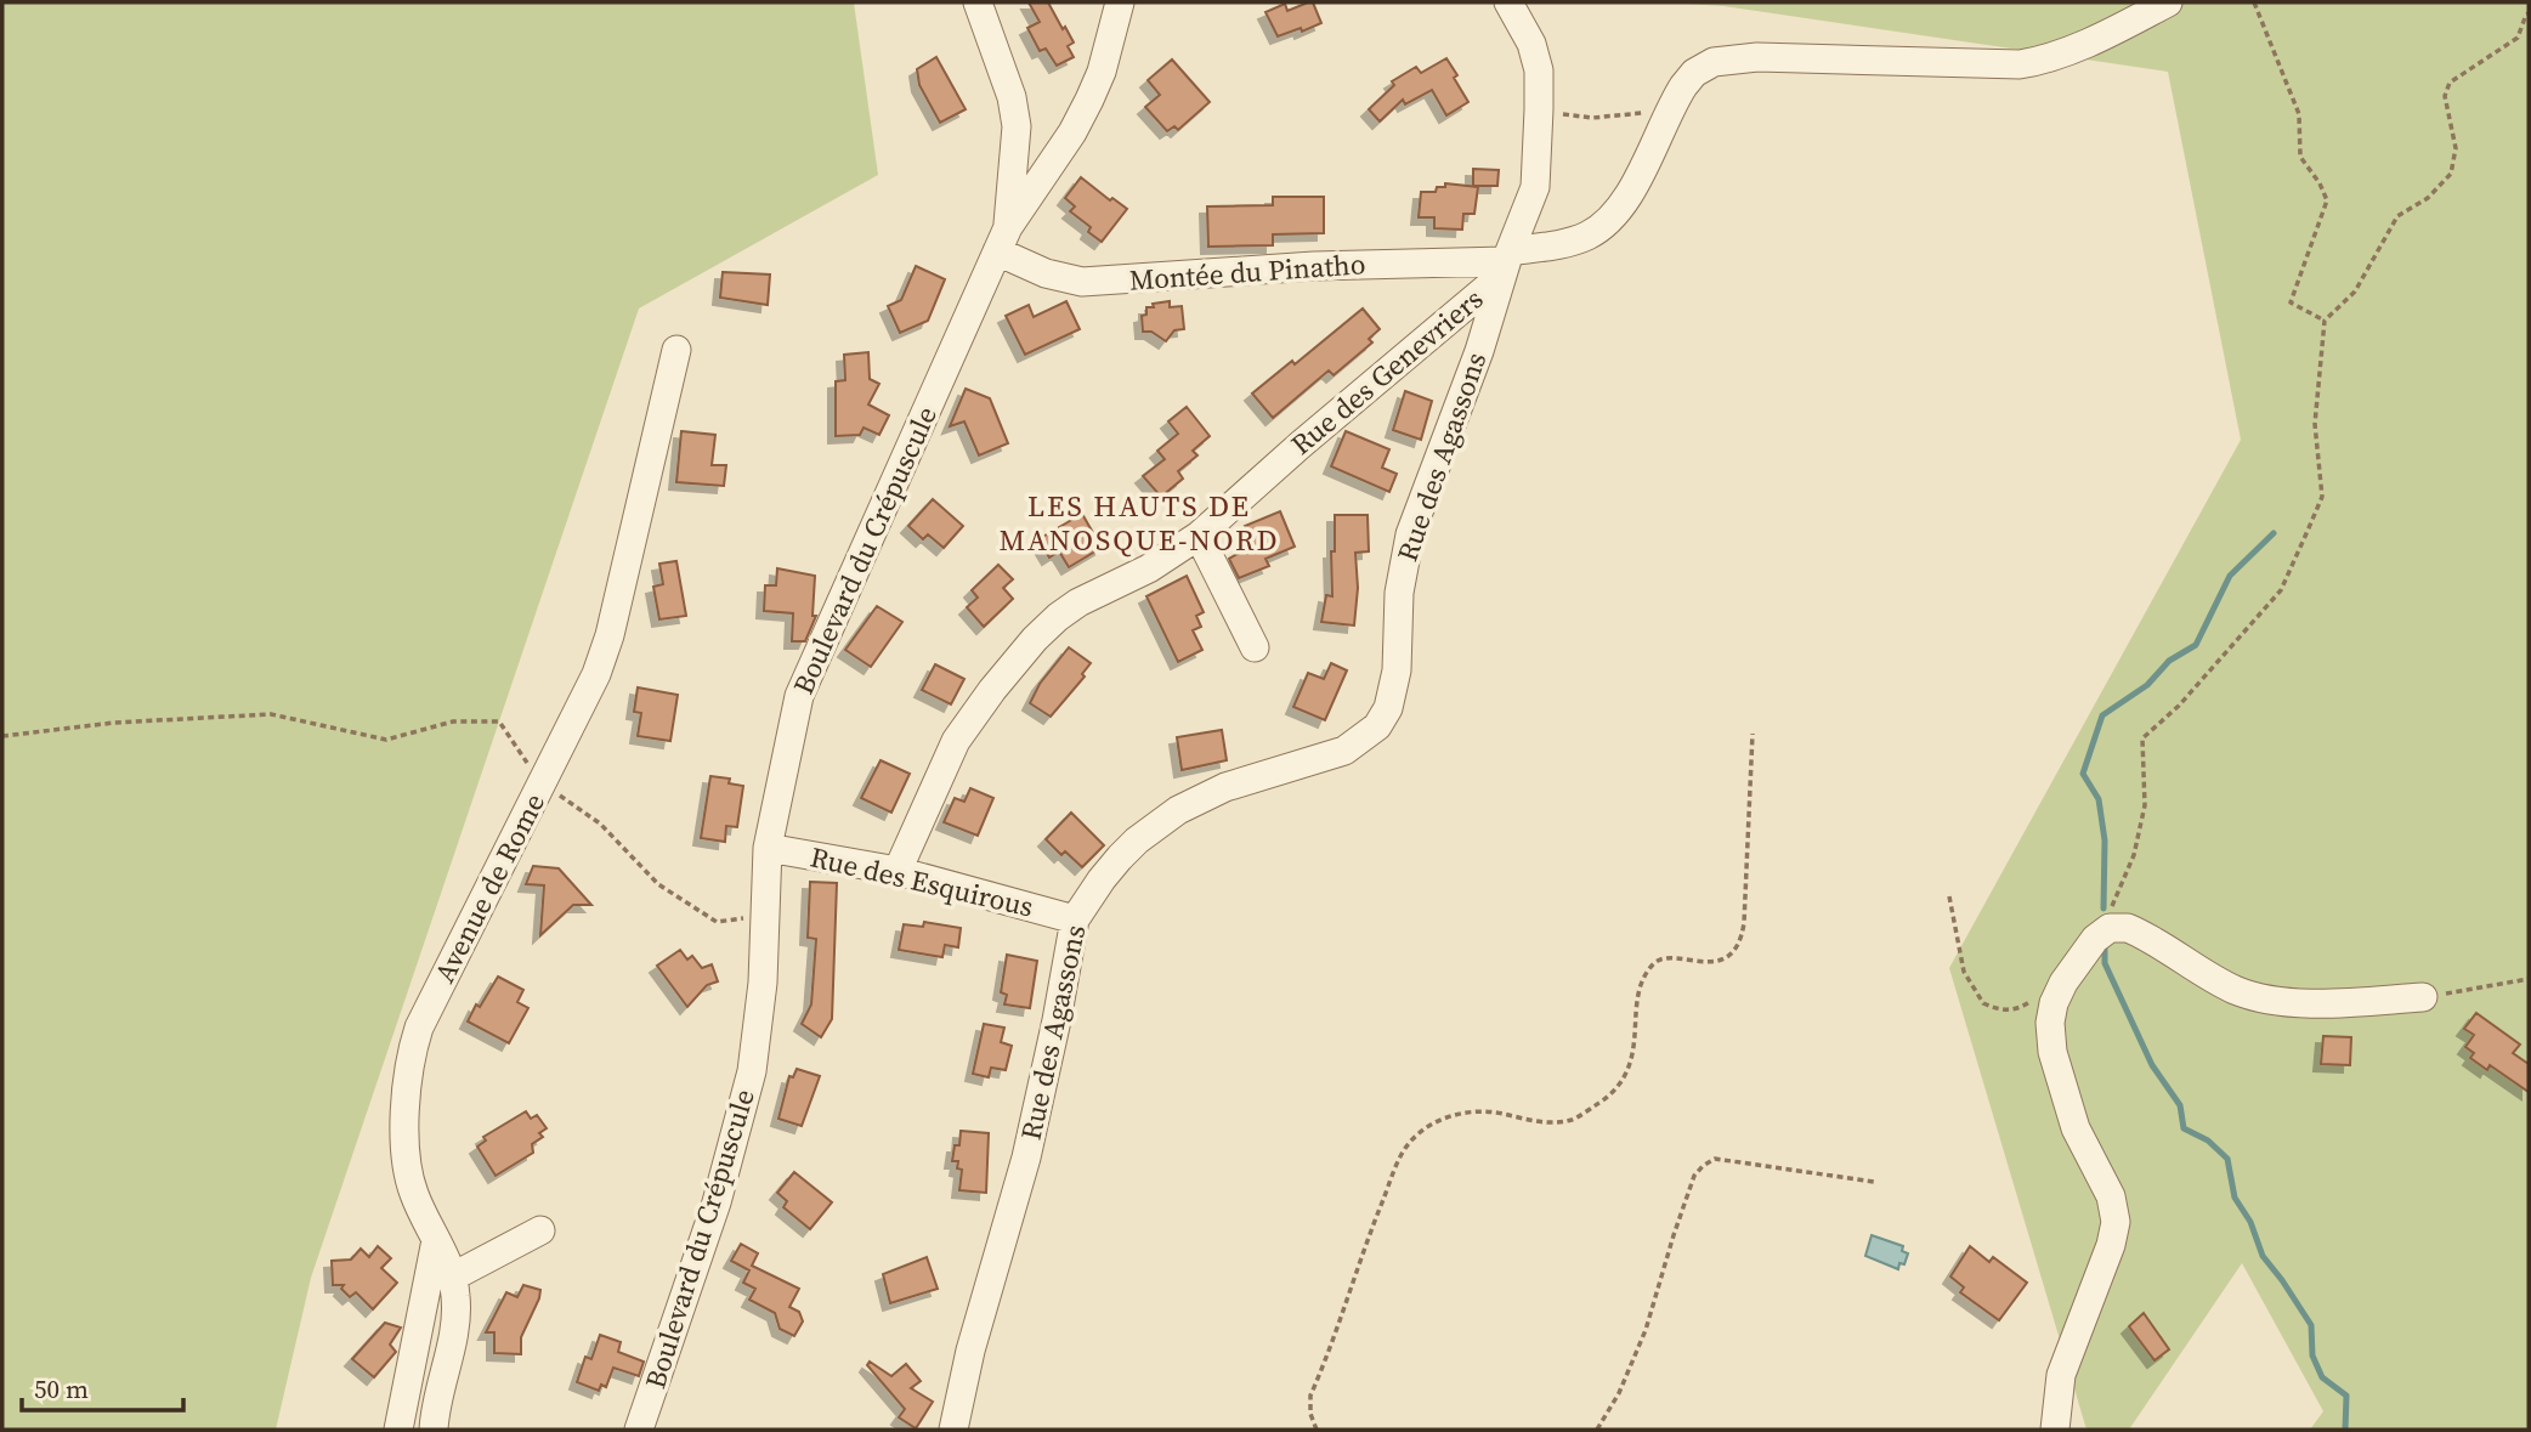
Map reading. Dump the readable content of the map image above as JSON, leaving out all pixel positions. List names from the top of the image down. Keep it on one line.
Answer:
{"streets":{"street":["Montée du Pinatho","Rue des Genevriers","Rue des Agassons","Boulevard du Crépuscule","Rue des Esquirous","Avenue de Rome"]},"crossings":[["Montée du Pinatho","Rue des Genevriers"],["Montée du Pinatho","Rue des Agassons"],["Montée du Pinatho","Boulevard du Crépuscule"],["Rue des Genevriers","Rue des Agassons"],["Rue des Genevriers","Rue des Esquirous"],["Rue des Agassons","Rue des Esquirous"],["Boulevard du Crépuscule","Rue des Esquirous"]],"districts":["LES HAUTS DE MANOSQUE-NORD"],"scale_bar":"50 m"}
